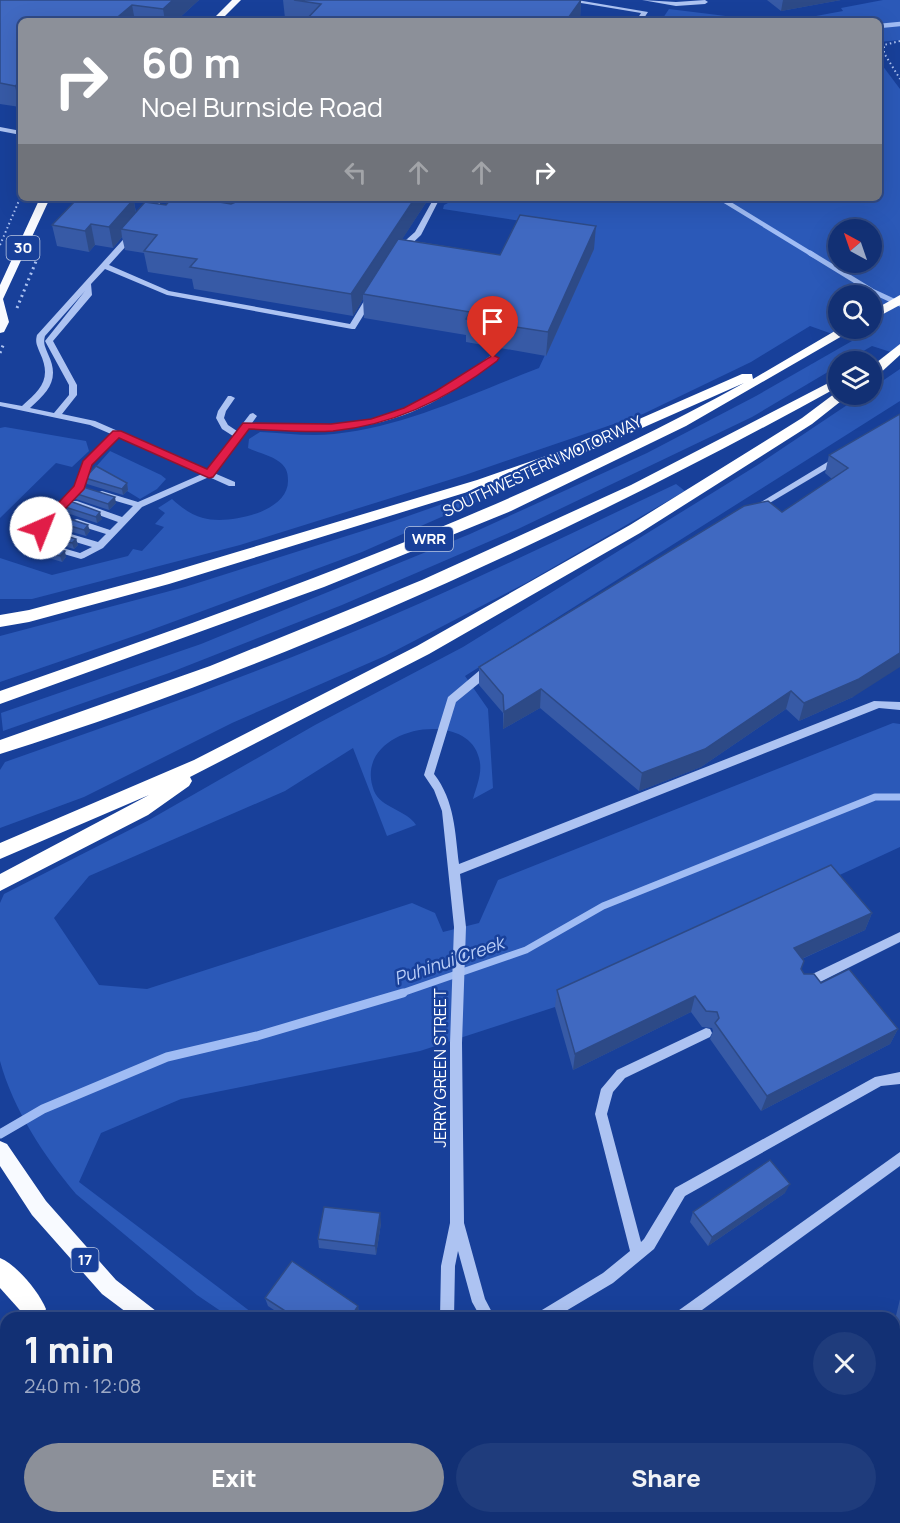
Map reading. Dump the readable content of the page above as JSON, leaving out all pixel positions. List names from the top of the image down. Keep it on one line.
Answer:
{"streets":{"highway":["SOUTHWESTERN MOTORWAY","WRR"],"main road":["30","17"],"street":["JERRY GREEN STREET"]},"water":["Puhinui Creek"],"north":"top left","page":{"turn":["60 m","Noel Burnside Road"],"heading":["1 min","240 m · 12:08"],"buttons":["Exit","Share"]}}
